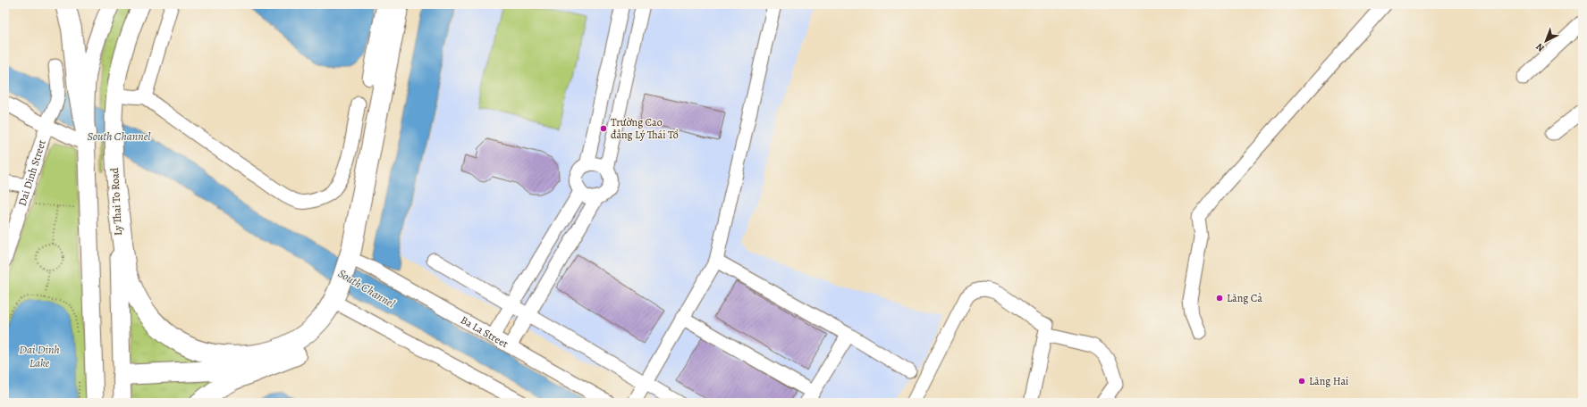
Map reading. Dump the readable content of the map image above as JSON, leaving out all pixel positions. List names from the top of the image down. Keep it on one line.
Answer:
{"streets":{"main road":["Ly Thai To Road"],"street":["Dai Dinh Street","Ba La Street"]},"water":["South Channel","Dai Dinh Lake"],"places":["Trường Cao đẳng Lý Thái Tổ","Lăng Cả","Lăng Hai"],"north":"bottom left"}
